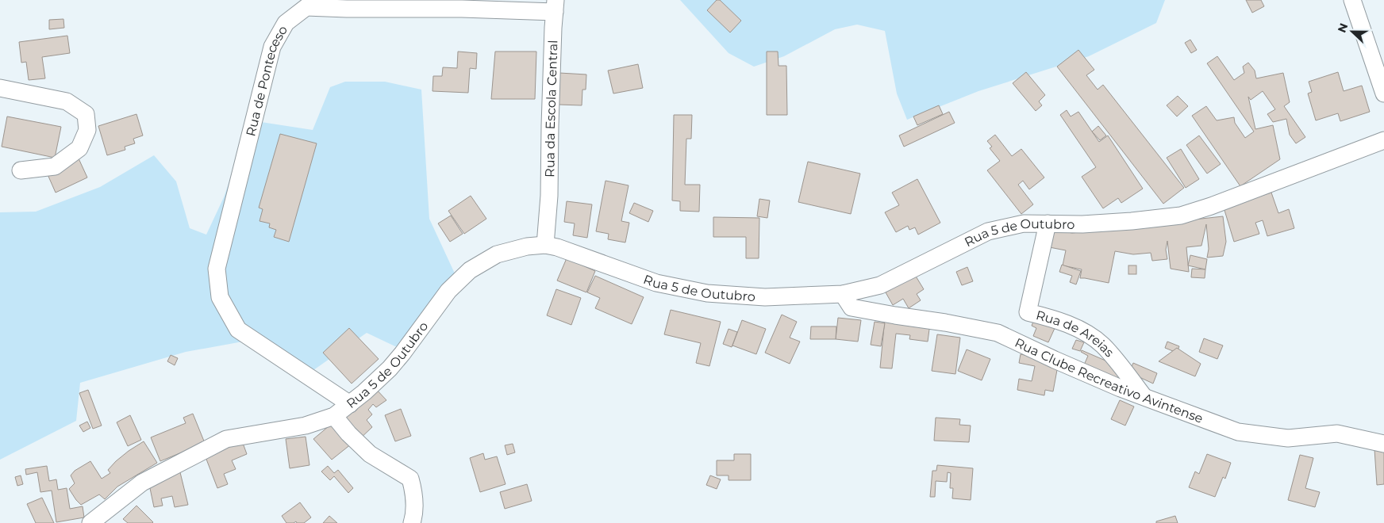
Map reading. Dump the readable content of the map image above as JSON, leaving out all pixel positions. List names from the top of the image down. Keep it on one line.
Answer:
{"streets":{"street":["Rua de Ponteceso","Rua da Escola Central","Rua 5 de Outubro","Rua de Areias","Rua Clube Recreativo Avintense"]},"crossings":[["Rua de Ponteceso","Rua da Escola Central"],["Rua de Ponteceso","Rua 5 de Outubro"],["Rua da Escola Central","Rua 5 de Outubro"],["Rua 5 de Outubro","Rua de Areias"],["Rua 5 de Outubro","Rua Clube Recreativo Avintense"],["Rua de Areias","Rua Clube Recreativo Avintense"]],"north":"left"}
